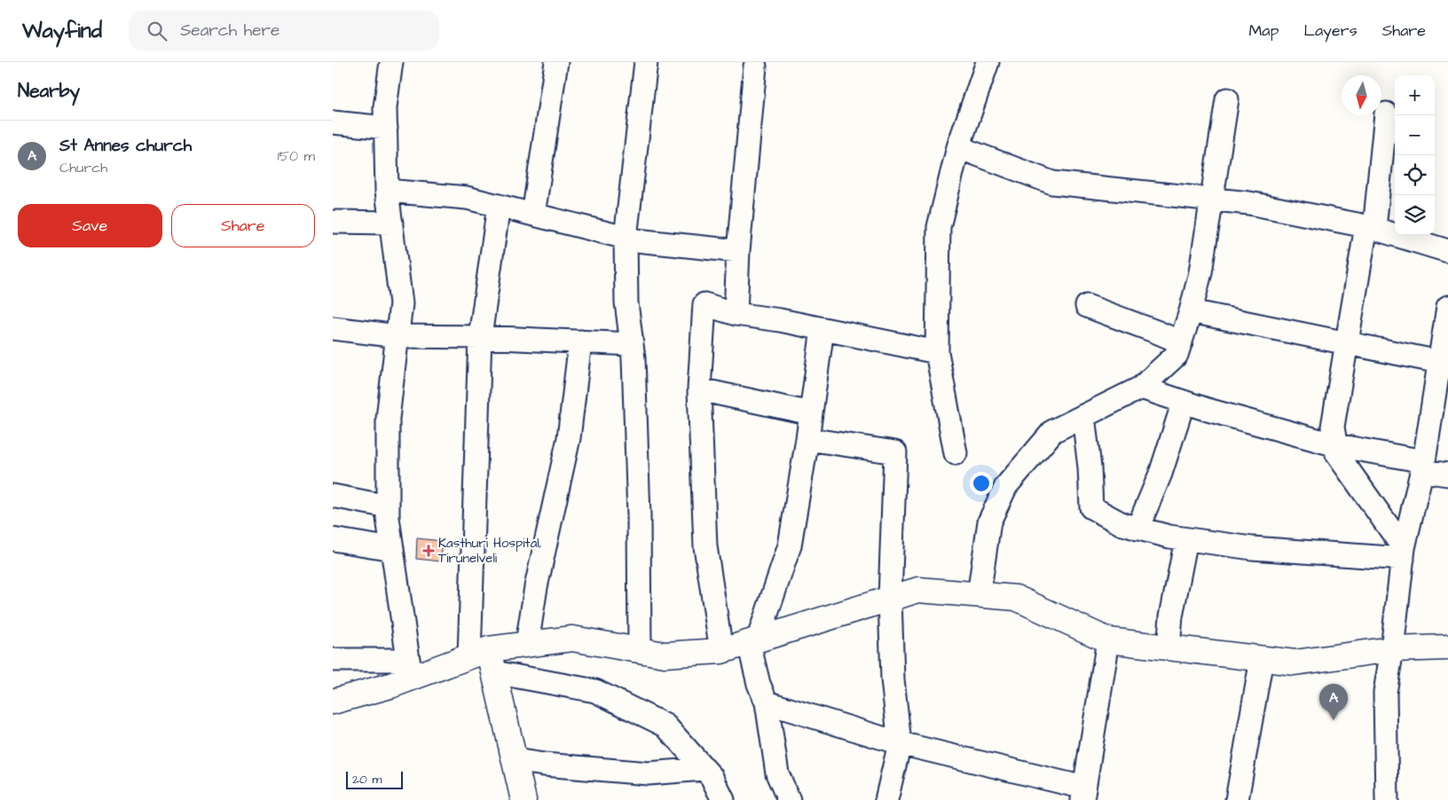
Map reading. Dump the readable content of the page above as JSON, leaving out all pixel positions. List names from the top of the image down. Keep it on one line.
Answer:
{"places":{"health":["Kasthuri Hospital, Tirunelveli"]},"scale_bar":"20 m","north":"bottom","page":{"header":"Wayfind","search":"Search here","nav":["Map","Layers","Share"],"heading":"Nearby","map_buttons":["+","−"],"list":[{"mark":"A","name":"St Annes church","note":"Church","value":"150 m"}],"buttons":["Save","Share"],"pins":"A","scale":"20 m"}}
